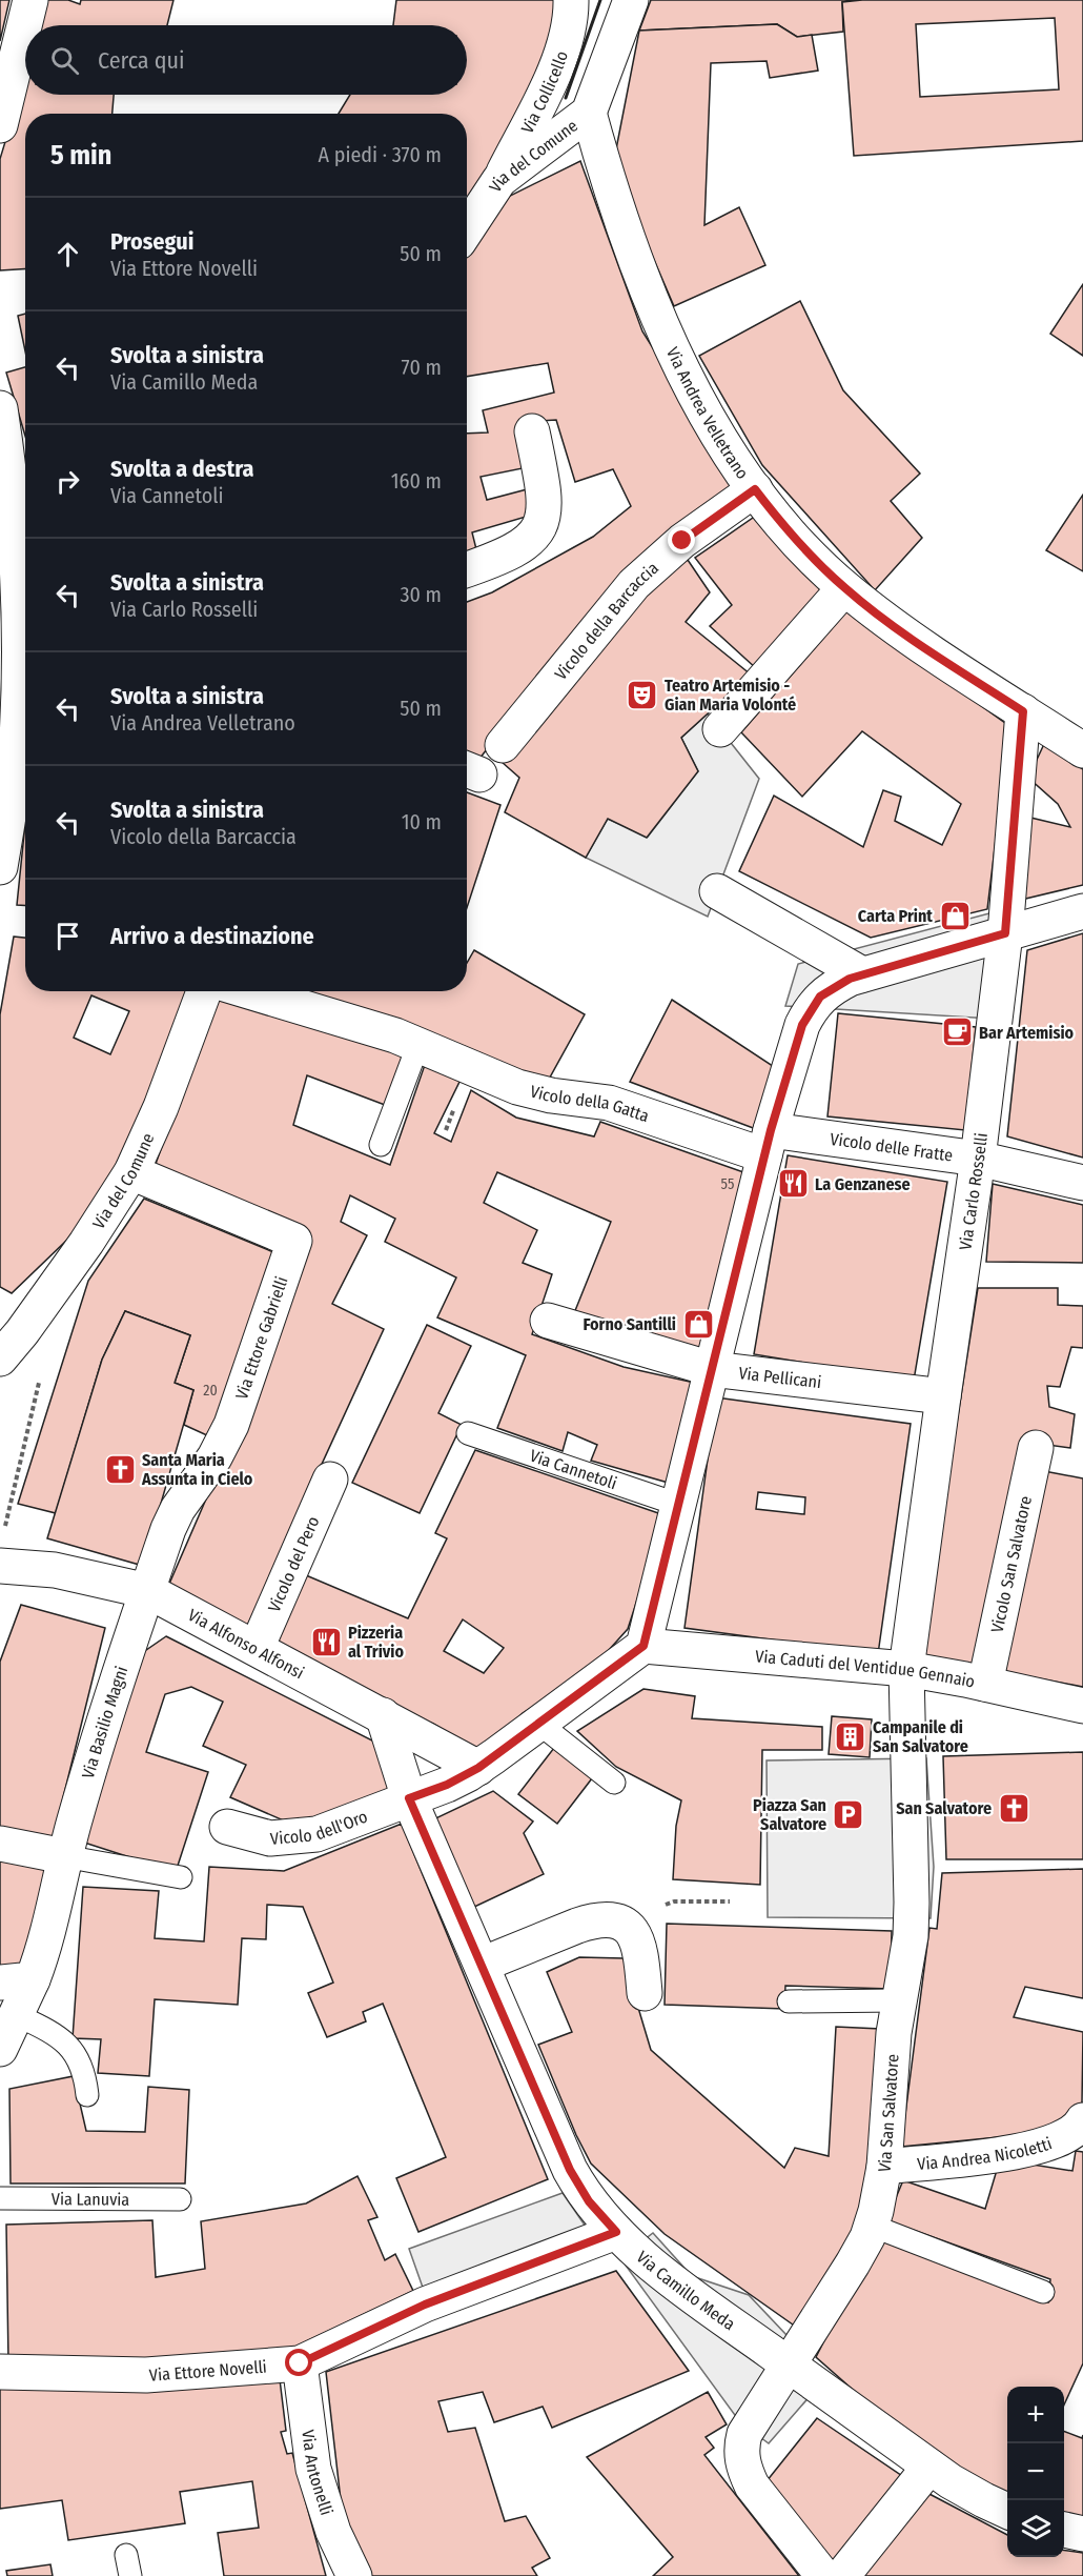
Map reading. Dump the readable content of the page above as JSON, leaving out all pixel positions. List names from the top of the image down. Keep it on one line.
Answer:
{"streets":{"street":["Via Collicello","Via del Comune","Via Andrea Velletrano","Vicolo della Barcaccia","Vicolo della Gatta","Vicolo delle Fratte","Via Carlo Rosselli","Via Ettore Gabrielli","Via Pellicani","Vicolo del Pero","Vicolo San Salvatore","Via Alfonso Alfonsi","Via Caduti del Ventidue Gennaio","Via Basilio Magni","Vicolo dell'Oro","Via San Salvatore","Via Andrea Nicoletti","Via Camillo Meda","Via Ettore Novelli","Via Antonelli"],"lane":["Via Cannetoli","Via Lanuvia"]},"crossings":[["Via Collicello","Via del Comune"],["Via del Comune","Via Andrea Velletrano"],["Via del Comune","Via Ettore Gabrielli"],["Via Andrea Velletrano","Vicolo della Barcaccia"],["Via Andrea Velletrano","Via Carlo Rosselli"],["Vicolo della Gatta","Vicolo delle Fratte"],["Vicolo delle Fratte","Via Carlo Rosselli"],["Via Carlo Rosselli","Via Pellicani"],["Via Carlo Rosselli","Via Caduti del Ventidue Gennaio"],["Via Carlo Rosselli","Via San Salvatore"],["Via Ettore Gabrielli","Via Alfonso Alfonsi"],["Via Ettore Gabrielli","Via Basilio Magni"],["Vicolo del Pero","Via Alfonso Alfonsi"],["Vicolo San Salvatore","Via Caduti del Ventidue Gennaio"],["Via Alfonso Alfonsi","Via Basilio Magni"],["Via Alfonso Alfonsi","Via Camillo Meda"],["Via Caduti del Ventidue Gennaio","Via San Salvatore"],["Vicolo dell'Oro","Via Camillo Meda"],["Via San Salvatore","Via Andrea Nicoletti"],["Via San Salvatore","Via Camillo Meda"],["Via Camillo Meda","Via Ettore Novelli"],["Via Ettore Novelli","Via Antonelli"]],"places":{"theatre":["Teatro Artemisio - Gian Maria Volonté"],"shop":["Carta Print","Forno Santilli"],"cafe":["Bar Artemisio"],"restaurant":["La Genzanese","Pizzeria al Trivio"],"church":["Santa Maria Assunta in Cielo","San Salvatore"],"building":["Campanile di San Salvatore"],"parking":["Piazza San Salvatore"]},"house_numbers":["55","20"],"page":{"search":"Cerca qui","heading":["5 min","A piedi · 370 m"],"list":[["Prosegui","Via Ettore Novelli","50 m"],["Svolta a sinistra","Via Camillo Meda","70 m"],["Svolta a destra","Via Cannetoli","160 m"],["Svolta a sinistra","Via Carlo Rosselli","30 m"],["Svolta a sinistra","Via Andrea Velletrano","50 m"],["Svolta a sinistra","Vicolo della Barcaccia","10 m"],"Arrivo a destinazione"],"map_buttons":["+","−"]}}
